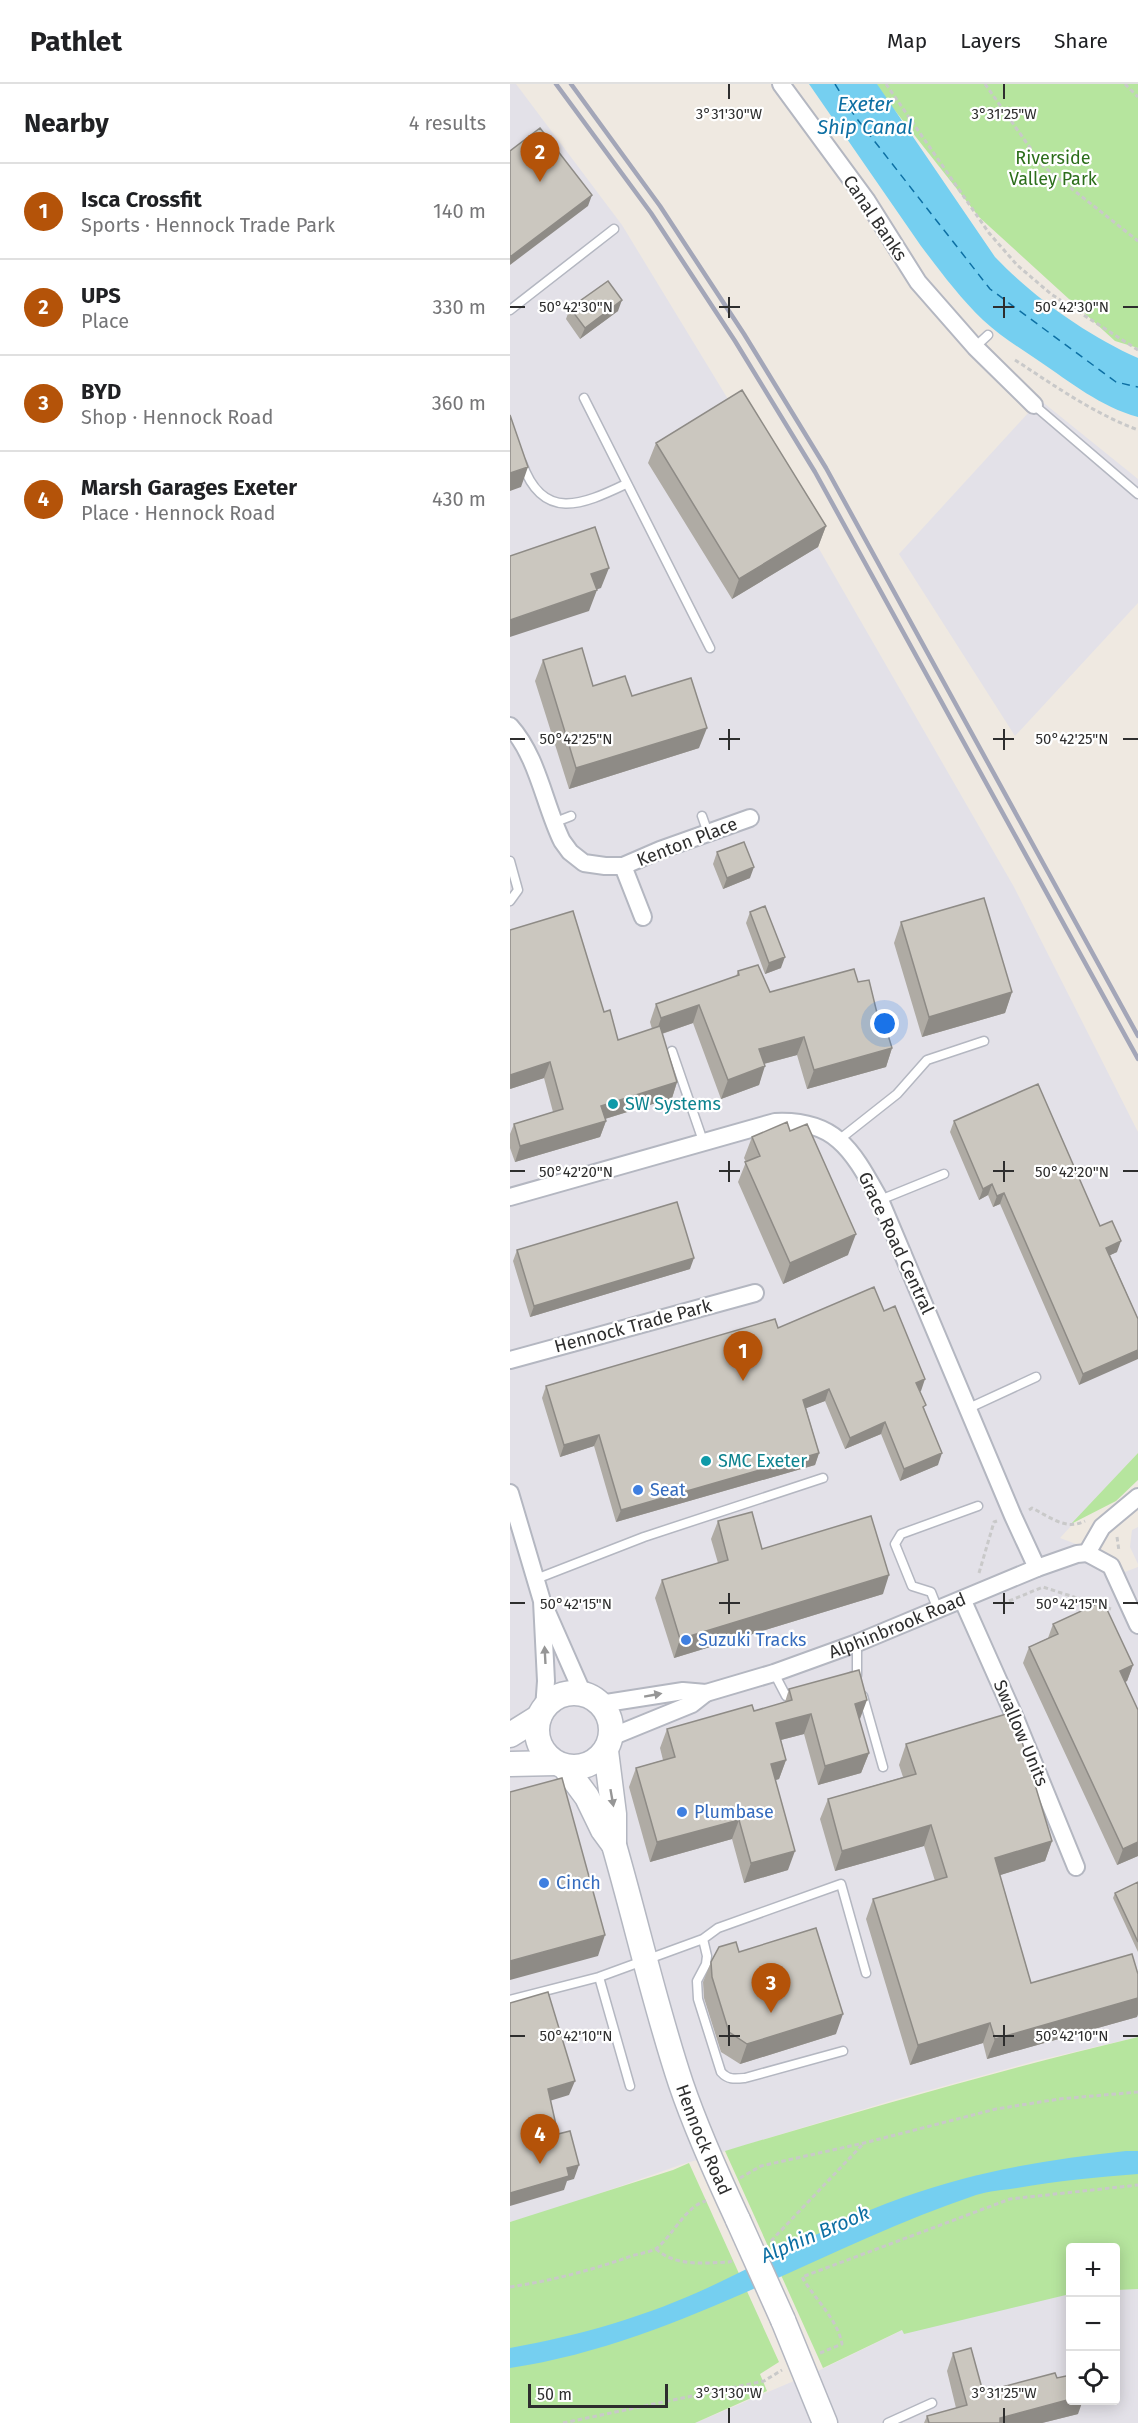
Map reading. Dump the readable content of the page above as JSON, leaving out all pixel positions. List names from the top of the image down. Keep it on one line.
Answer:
{"streets":{"main road":["Hennock Road"],"street":["Canal Banks","Kenton Place","Grace Road Central","Hennock Trade Park","Alphinbrook Road","Swallow Units"]},"crossings":[["Grace Road Central","Alphinbrook Road"],["Alphinbrook Road","Swallow Units"],["Alphinbrook Road","Hennock Road"]],"water":["Exeter Ship Canal","Alphin Brook"],"parks":["Riverside Valley Park"],"places":["SW Systems","SMC Exeter","Seat","Suzuki Tracks","Plumbase","Cinch"],"scale_bar":"50 m","page":{"header":"Pathlet","nav":["Map","Layers","Share"],"heading":["Nearby","4 results"],"pins":["2","1","3","4"],"list":[{"mark":"1","name":"Isca Crossfit","note":"Sports · Hennock Trade Park","value":"140 m"},{"mark":"2","name":"UPS","note":"Place","value":"330 m"},{"mark":"3","name":"BYD","note":"Shop · Hennock Road","value":"360 m"},{"mark":"4","name":"Marsh Garages Exeter","note":"Place · Hennock Road","value":"430 m"}],"map_buttons":["+","−"],"scale":"50 m"},"coordinates":["3°31'30\"W","3°31'25\"W","50°42'30\"N","50°42'25\"N","50°42'20\"N","50°42'15\"N","50°42'10\"N"]}
